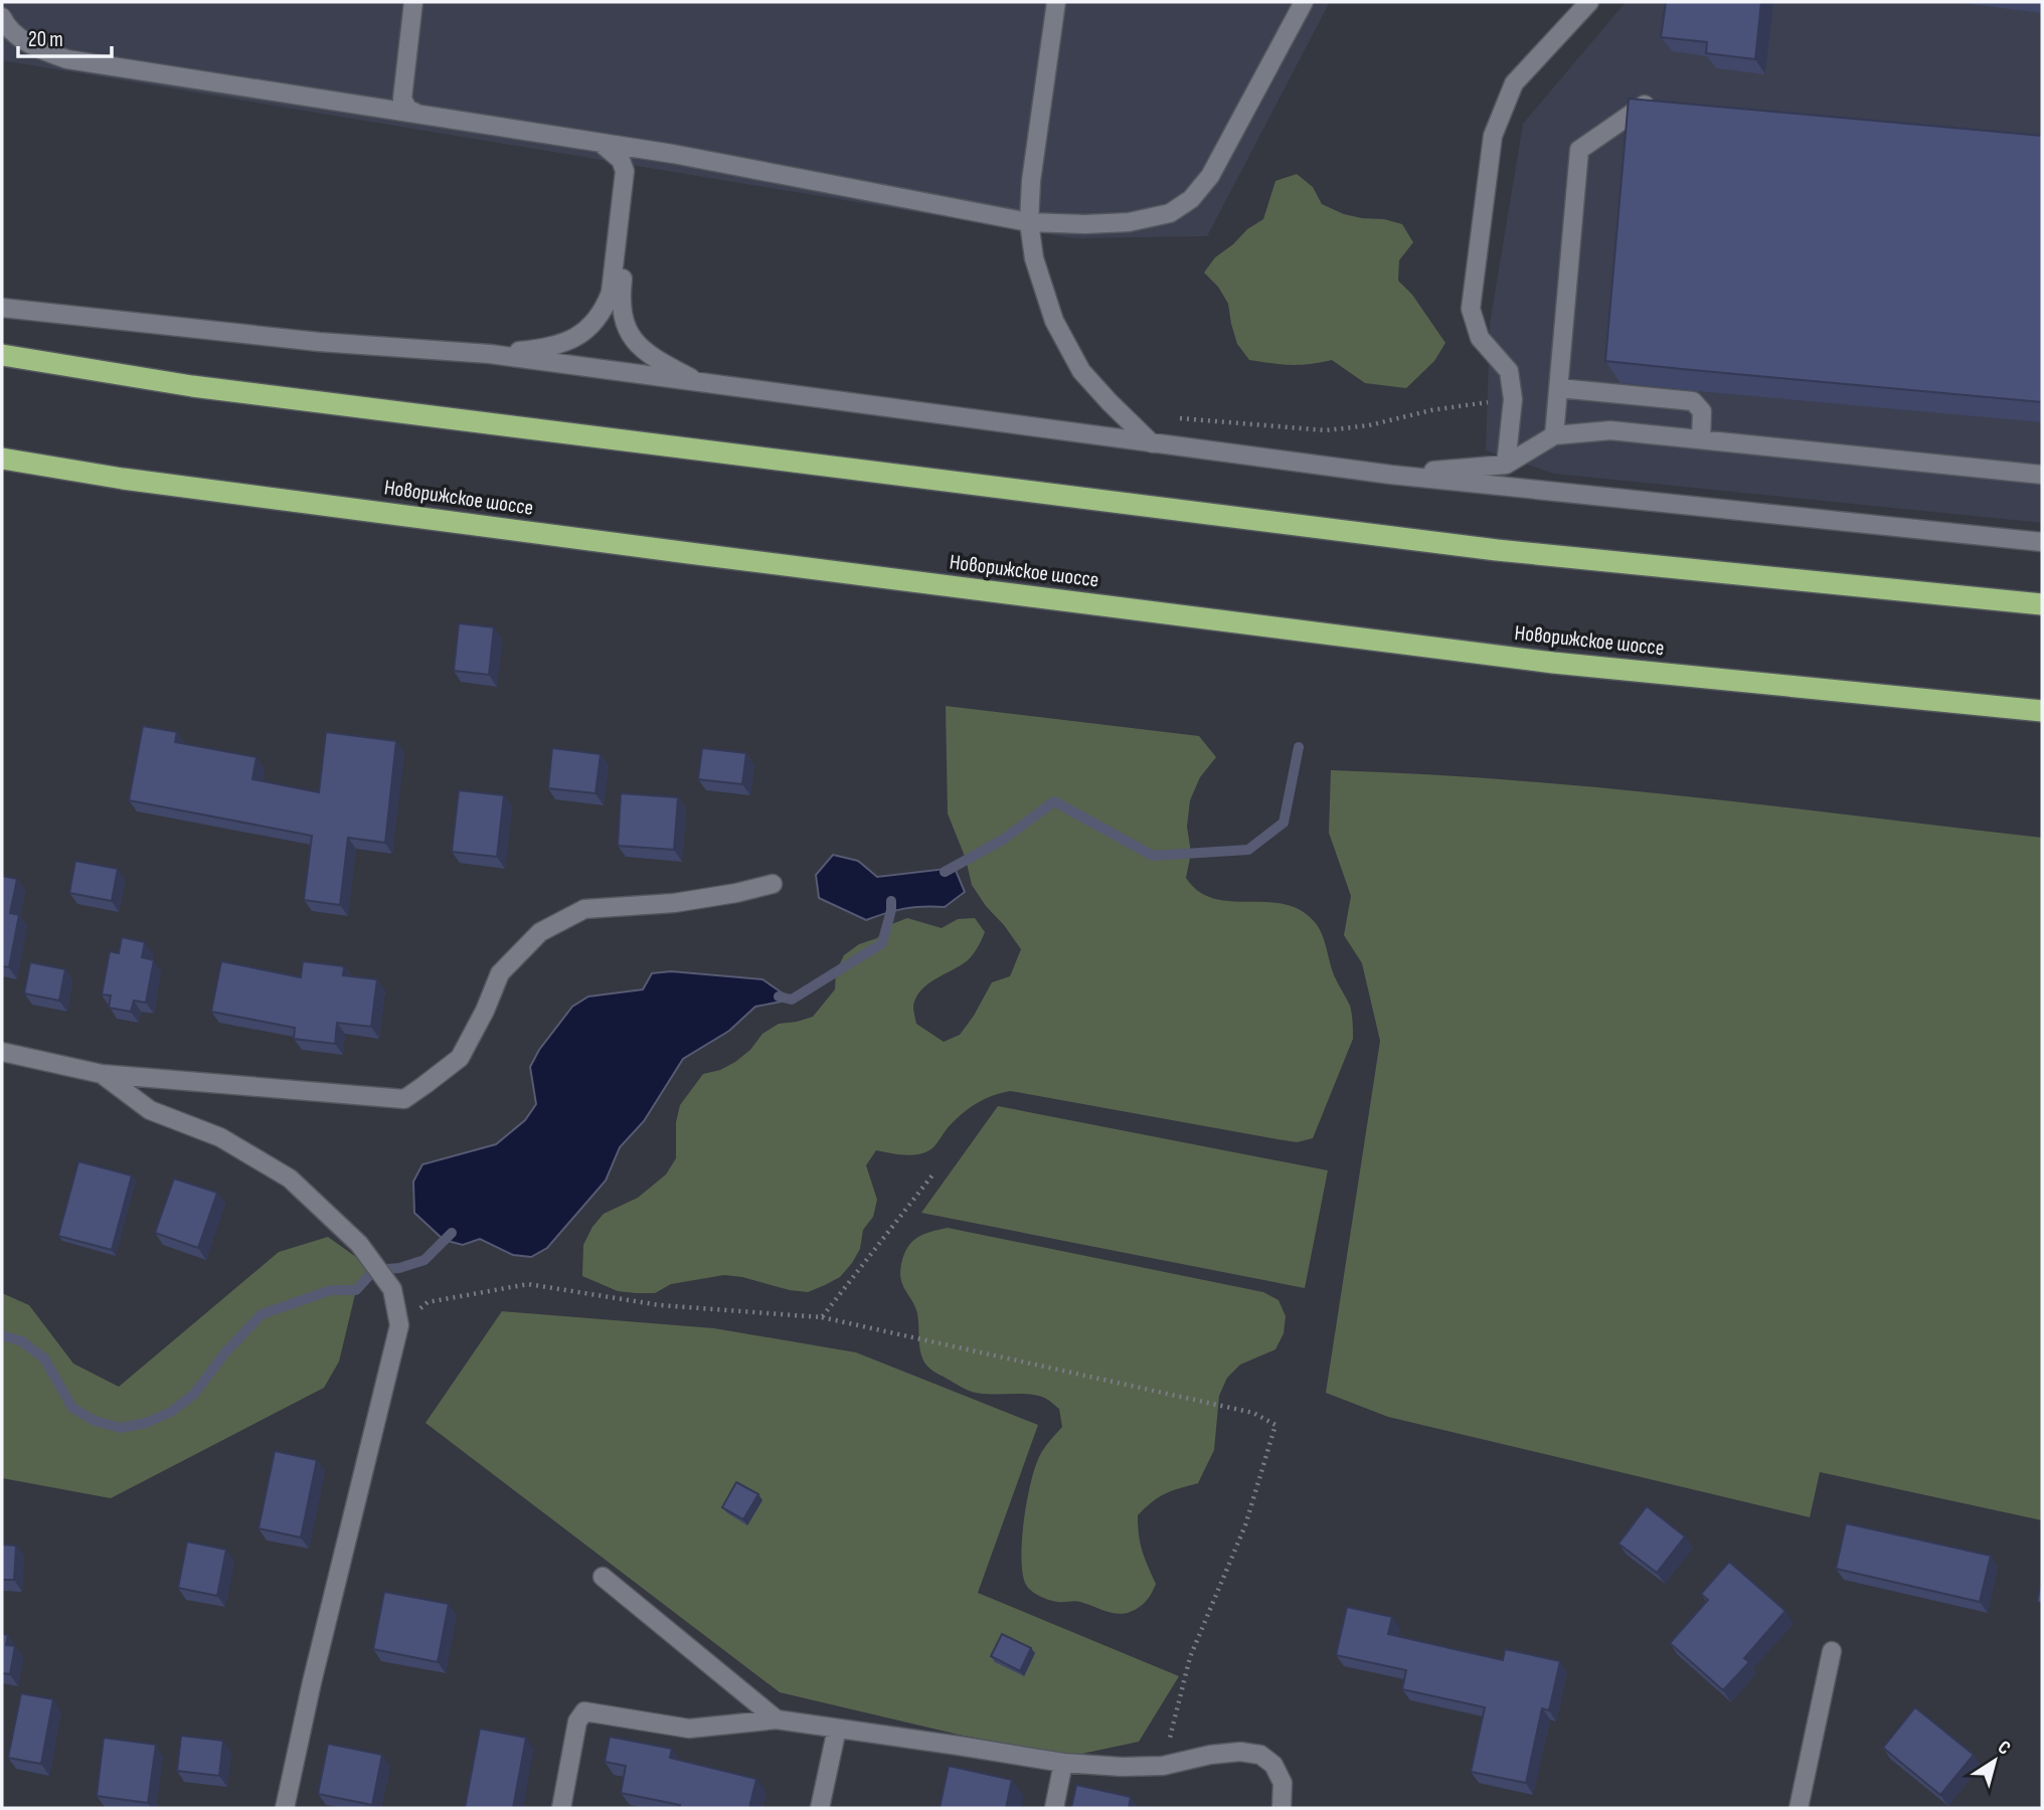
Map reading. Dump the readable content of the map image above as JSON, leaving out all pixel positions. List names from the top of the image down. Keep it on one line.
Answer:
{"streets":{"highway":["Новорижское шоссе"]},"scale_bar":"20 m","north":"top right"}
